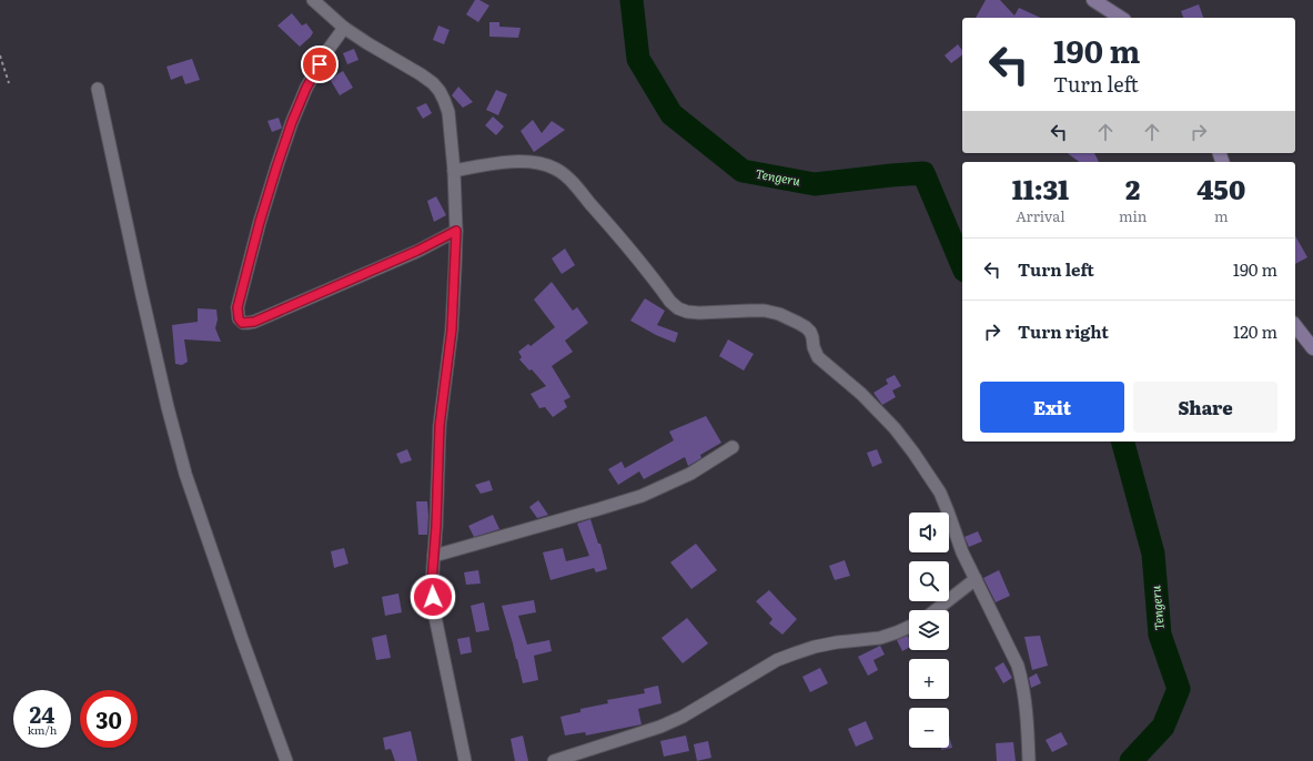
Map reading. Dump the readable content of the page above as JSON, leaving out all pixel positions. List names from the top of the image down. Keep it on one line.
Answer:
{"water":["Tengeru"],"page":{"turn":["190 m","Turn left"],"eta":["11:31","Arrival","2","min","450","m"],"list":[{"name":"Turn left","value":"190 m"},{"name":"Turn right","value":"120 m"}],"buttons":["Exit","Share"],"map_buttons":["+","−"],"speed":"24 km/h","limit":"30"}}
